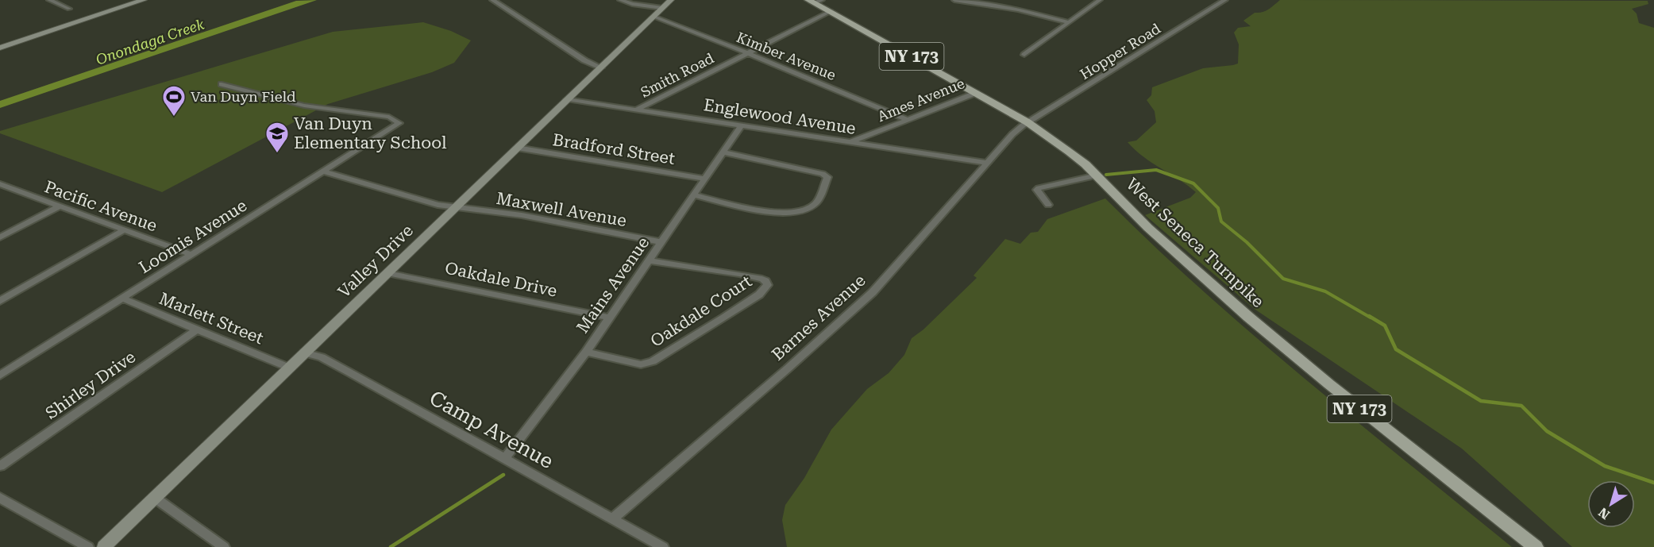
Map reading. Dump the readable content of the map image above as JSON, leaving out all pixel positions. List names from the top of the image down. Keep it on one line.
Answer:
{"streets":{"main road":["NY 173","West Seneca Turnpike","Valley Drive"],"street":["Hopper Road","Kimber Avenue","Smith Road","Ames Avenue","Englewood Avenue","Bradford Street","Pacific Avenue","Maxwell Avenue","Loomis Avenue","Oakdale Drive","Mains Avenue","Oakdale Court","Barnes Avenue","Marlett Street","Shirley Drive","Camp Avenue"]},"crossings":[["Hopper Road","West Seneca Turnpike"],["Hopper Road","Barnes Avenue"],["Kimber Avenue","Smith Road"],["Kimber Avenue","Ames Avenue"],["Kimber Avenue","Valley Drive"],["Smith Road","Englewood Avenue"],["Smith Road","West Seneca Turnpike"],["Ames Avenue","Englewood Avenue"],["Ames Avenue","West Seneca Turnpike"],["Englewood Avenue","Valley Drive"],["Englewood Avenue","Mains Avenue"],["Englewood Avenue","Barnes Avenue"],["Bradford Street","Valley Drive"],["Bradford Street","Mains Avenue"],["Pacific Avenue","Loomis Avenue"],["Maxwell Avenue","Loomis Avenue"],["Maxwell Avenue","Valley Drive"],["Maxwell Avenue","Mains Avenue"],["Loomis Avenue","Marlett Street"],["West Seneca Turnpike","Barnes Avenue"],["Valley Drive","Oakdale Drive"],["Valley Drive","Marlett Street"],["Valley Drive","Camp Avenue"],["Oakdale Drive","Mains Avenue"],["Mains Avenue","Oakdale Court"],["Mains Avenue","Camp Avenue"],["Barnes Avenue","Camp Avenue"],["Marlett Street","Shirley Drive"]],"water":["Onondaga Creek"],"places":{"sports":["Van Duyn Field"],"school or university":["Van Duyn Elementary School"]},"north":"bottom left"}
